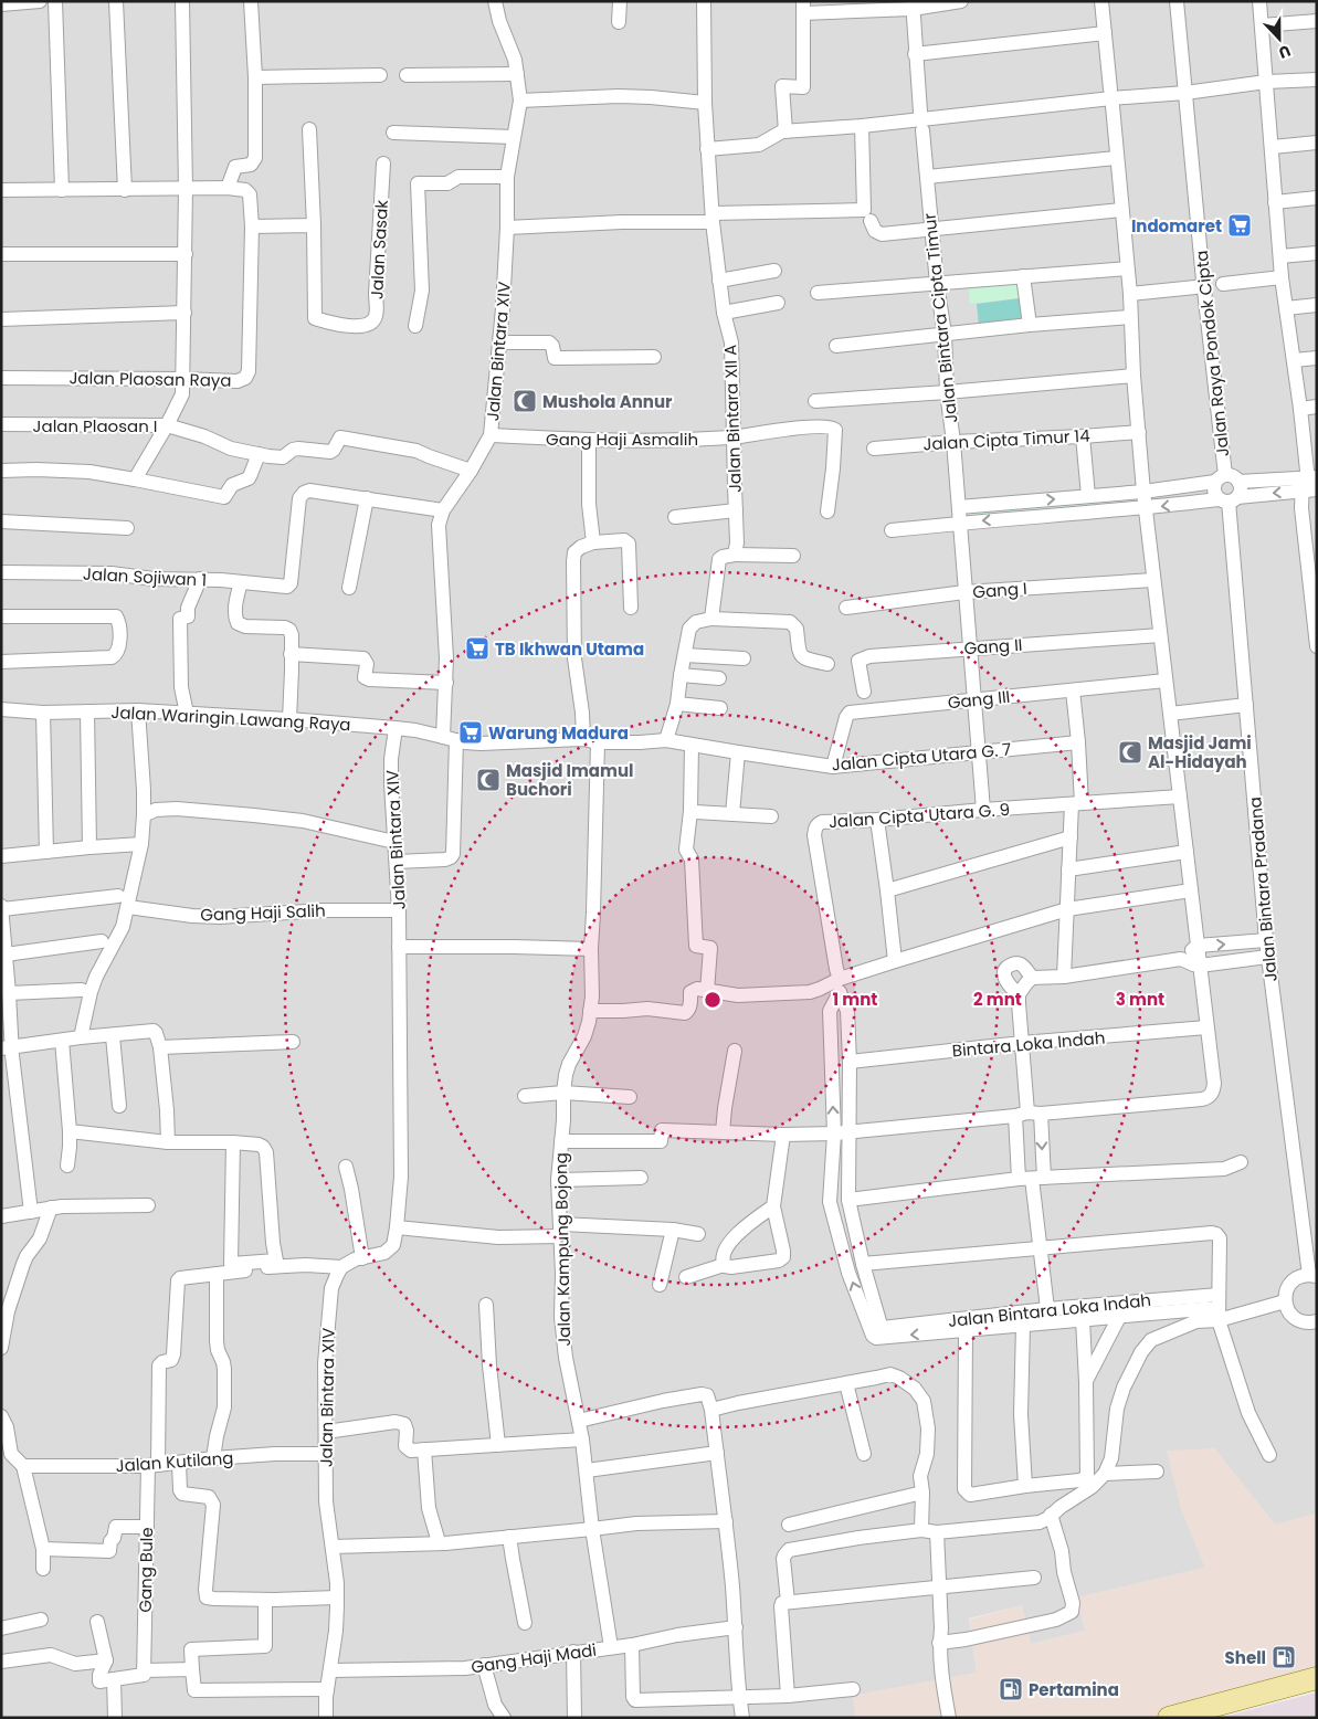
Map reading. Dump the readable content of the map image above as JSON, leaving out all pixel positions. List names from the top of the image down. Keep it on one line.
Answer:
{"streets":{"street":["Jalan Sasak","Jalan Bintara Cipta Timur","Jalan Bintara XIV","Jalan Raya Pondok Cipta","Jalan Plaosan Raya","Jalan Bintara XII A","Jalan Plaosan I","Gang Haji Asmalih","Jalan Cipta Timur 14","Jalan Sojiwan 1","Gang I","Gang II","Gang III","Jalan Waringin Lawang Raya","Jalan Cipta Utara G. 7","Jalan Cipta Utara G. 9","Jalan Bintara Pradana","Gang Haji Salih","Bintara Loka Indah","Jalan Kampung Bojong","Jalan Bintara Loka Indah","Jalan Kutilang","Gang Bule","Gang Haji Madi"]},"crossings":[["Jalan Bintara Cipta Timur","Jalan Cipta Timur 14"],["Jalan Bintara Cipta Timur","Gang I"],["Jalan Bintara Cipta Timur","Gang II"],["Jalan Bintara Cipta Timur","Gang III"],["Jalan Bintara Cipta Timur","Jalan Cipta Utara G. 7"],["Jalan Bintara Cipta Timur","Jalan Cipta Utara G. 9"],["Jalan Bintara XIV","Jalan Plaosan I"],["Jalan Bintara XIV","Gang Haji Asmalih"],["Jalan Bintara XIV","Jalan Waringin Lawang Raya"],["Jalan Bintara XIV","Jalan Cipta Utara G. 7"],["Jalan Bintara XIV","Gang Haji Salih"],["Jalan Bintara XIV","Jalan Kutilang"],["Jalan Bintara XIV","Gang Haji Madi"],["Jalan Raya Pondok Cipta","Jalan Bintara Pradana"],["Jalan Bintara XII A","Gang Haji Asmalih"],["Gang III","Jalan Cipta Utara G. 7"],["Jalan Cipta Utara G. 7","Jalan Kampung Bojong"],["Jalan Kampung Bojong","Gang Haji Madi"],["Jalan Kutilang","Gang Bule"]],"places":{"supermarket":["Indomaret","TB Ikhwan Utama","Warung Madura"],"mosque":["Mushola Annur","Masjid Jami Al-Hidayah","Masjid Imamul Buchori"],"fuel station":["Shell","Pertamina"]},"north":"bottom","rings":["1 mnt","2 mnt","3 mnt"]}
